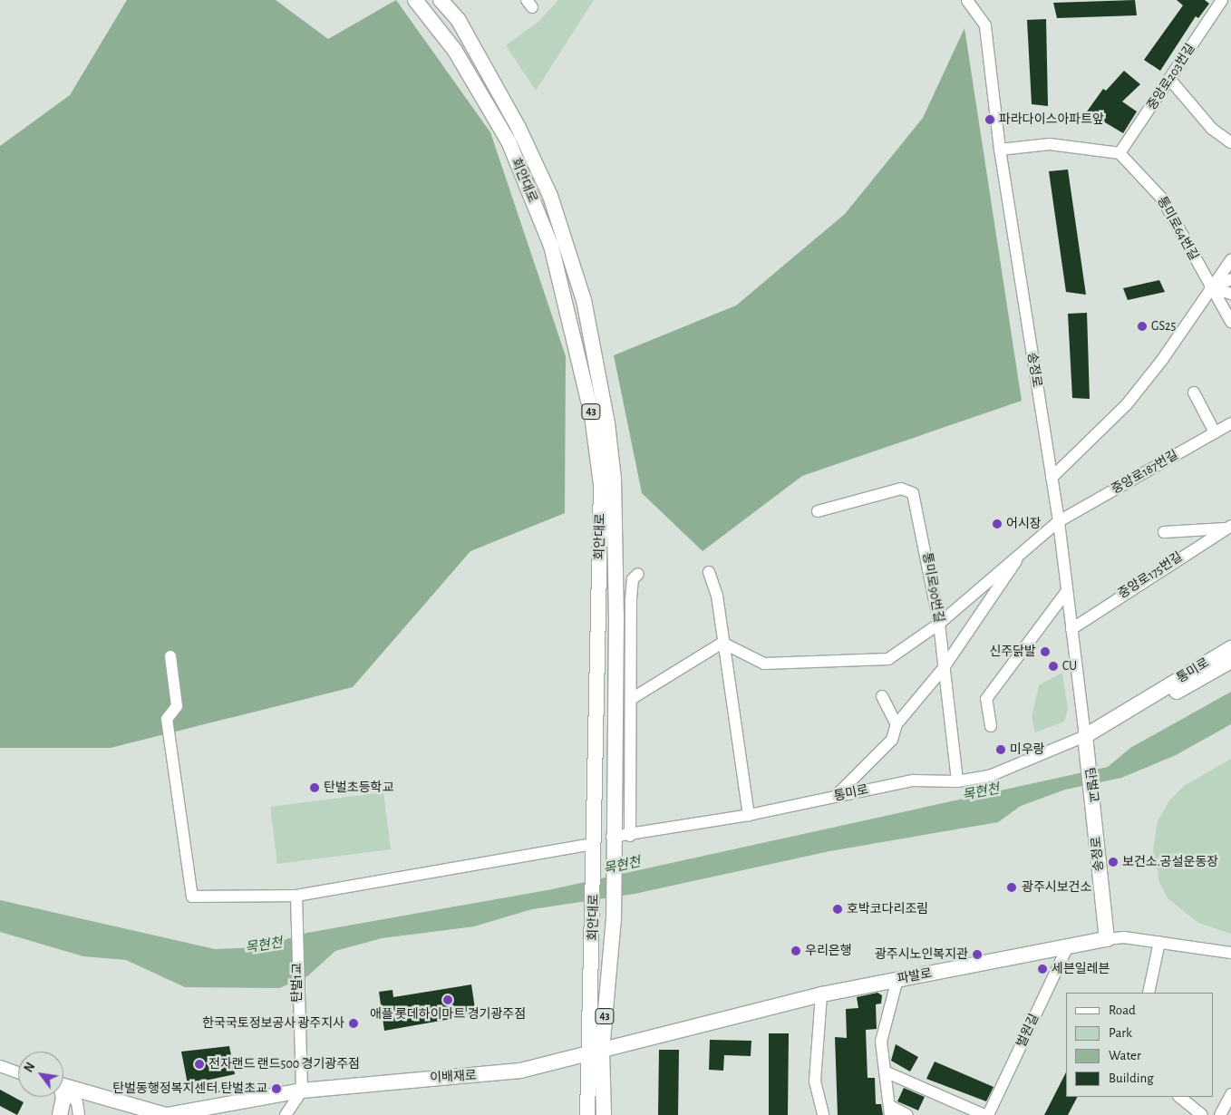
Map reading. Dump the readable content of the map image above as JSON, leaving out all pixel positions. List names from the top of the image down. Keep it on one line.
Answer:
{"streets":{"main road":["회안대로","송정로","43","통미로","탄벌교","파발로","이배재로"],"street":["중앙로203번길","통미로64번길","중앙로187번길","중앙로175번길","통미로90번길","탄벌1교","벌원길"]},"crossings":[["중앙로203번길","통미로64번길"],["회안대로","통미로"],["회안대로","파발로"],["회안대로","이배재로"],["송정로","중앙로187번길"],["송정로","중앙로175번길"],["송정로","통미로"],["송정로","탄벌교"],["송정로","파발로"],["통미로90번길","통미로"],["통미로","탄벌교"],["파발로","벌원길"],["파발로","이배재로"],["탄벌1교","이배재로"]],"water":["목현천"],"places":["파라다이스아파트앞","GS25","어시장","신주닭발","CU","미우랑","탄벌초등학교","보건소.공설운동장","광주시보건소","호박코다리조림","우리은행","광주시노인복지관","세븐일레븐","애플 롯데하이마트 경기광주점","한국국토정보공사 광주지사","전자랜드 랜드500 경기광주점","탄벌동행정복지센터.탄벌초교"],"legend":["Road","Park","Water","Building"],"north":"top left"}
